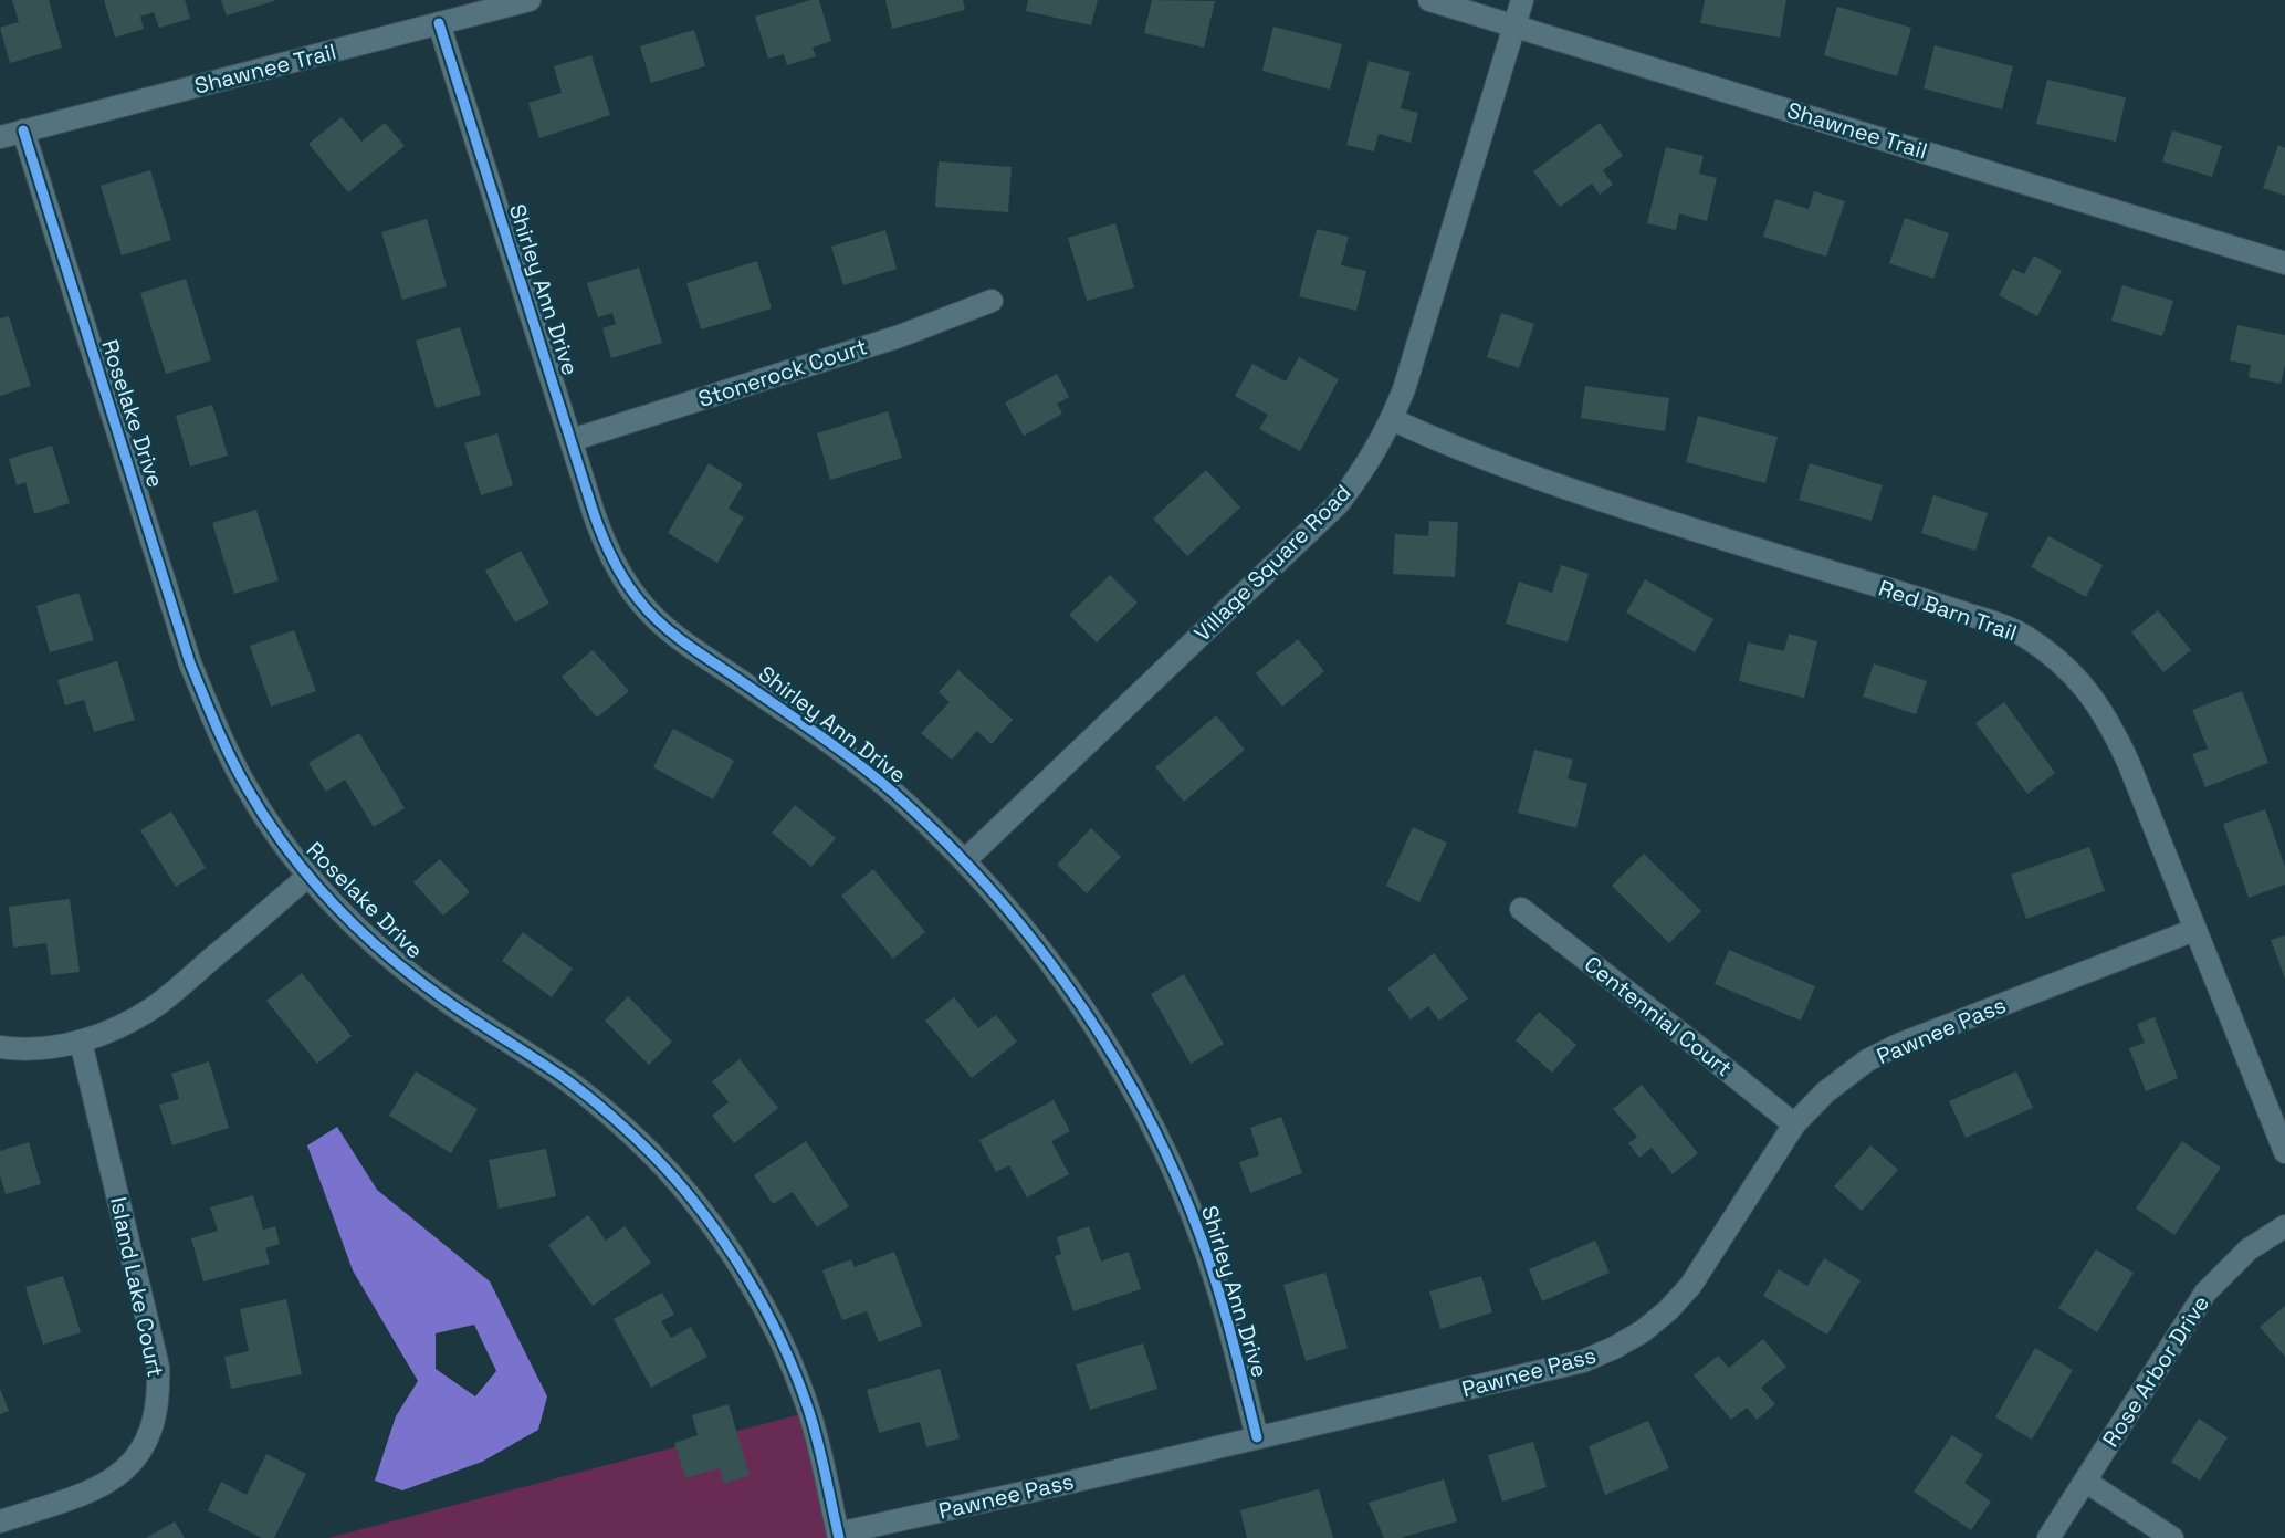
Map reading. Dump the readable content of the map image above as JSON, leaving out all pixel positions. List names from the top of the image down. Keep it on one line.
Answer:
{"streets":{"street":["Shawnee Trail","Shirley Ann Drive","Stonerock Court","Roselake Drive","Village Square Road","Red Barn Trail","Centennial Court","Pawnee Pass","Island Lake Court","Rose Arbor Drive"]},"crossings":[["Shawnee Trail","Shirley Ann Drive"],["Shawnee Trail","Roselake Drive"],["Shawnee Trail","Village Square Road"],["Shirley Ann Drive","Stonerock Court"],["Shirley Ann Drive","Village Square Road"],["Shirley Ann Drive","Pawnee Pass"],["Roselake Drive","Pawnee Pass"],["Village Square Road","Red Barn Trail"],["Red Barn Trail","Pawnee Pass"],["Centennial Court","Pawnee Pass"]]}
